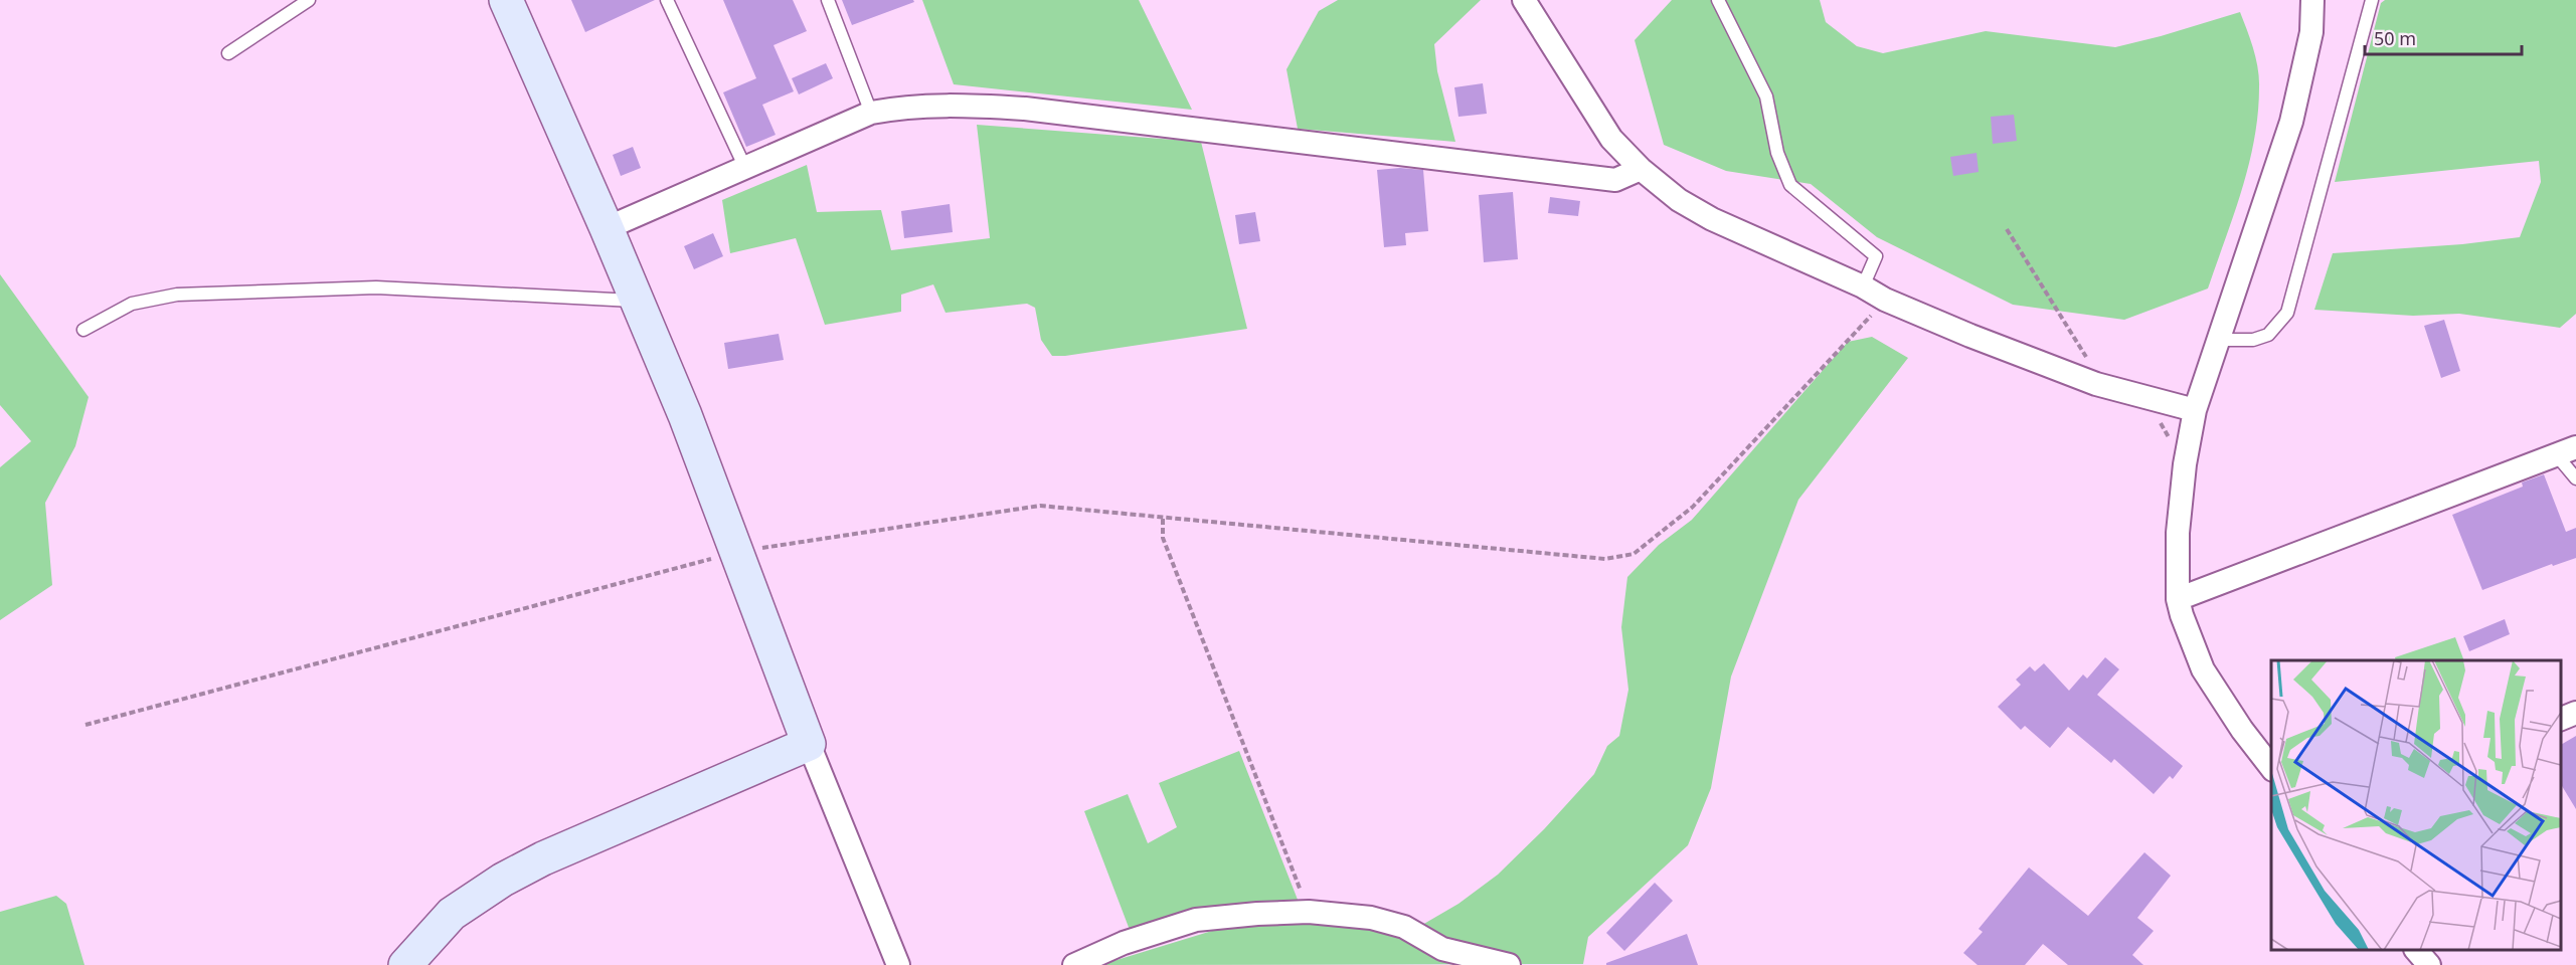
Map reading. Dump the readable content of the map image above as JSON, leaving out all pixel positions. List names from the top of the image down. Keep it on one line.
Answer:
{"scale_bar":"50 m"}
